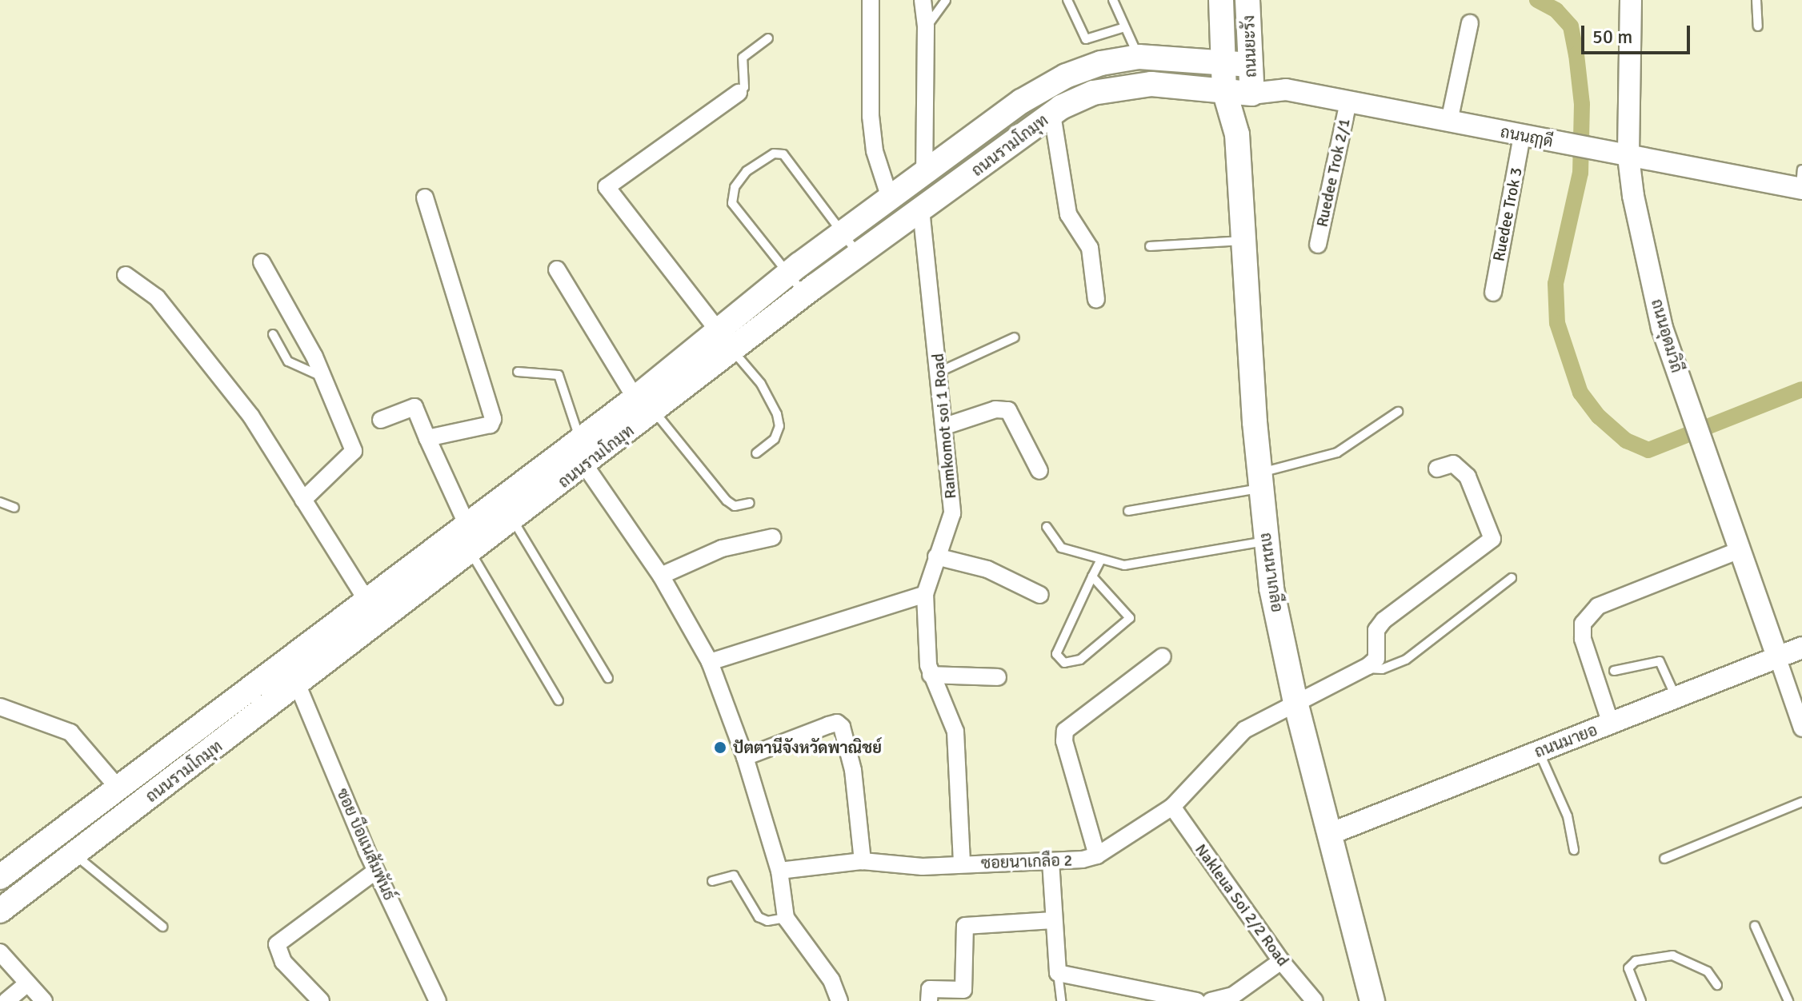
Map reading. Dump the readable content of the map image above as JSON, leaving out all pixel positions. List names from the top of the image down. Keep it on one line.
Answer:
{"streets":{"main road":["ถนนยะรัง","ถนนรามโกมุท","ถนนนาเกลือ"],"street":["ถนนฤๅดี","Ruedee Trok 2/1","Ruedee Trok 3","ถนนอุดมวิถี","Ramkomot soi 1 Road","ถนนมายอ","ซอย บือแนสัมพันธ์","ซอยนาเกลือ 2","Nakleua Soi 2/2 Road"]},"crossings":[["ถนนยะรัง","ถนนฤๅดี"],["ถนนยะรัง","ถนนรามโกมุท"],["ถนนยะรัง","ถนนนาเกลือ"],["ถนนฤๅดี","ถนนรามโกมุท"],["ถนนฤๅดี","Ruedee Trok 2/1"],["ถนนฤๅดี","Ruedee Trok 3"],["ถนนฤๅดี","ถนนอุดมวิถี"],["ถนนฤๅดี","ถนนนาเกลือ"],["ถนนรามโกมุท","Ramkomot soi 1 Road"],["ถนนรามโกมุท","ถนนนาเกลือ"],["ถนนรามโกมุท","ซอย บือแนสัมพันธ์"],["ถนนอุดมวิถี","ถนนมายอ"],["Ramkomot soi 1 Road","ซอยนาเกลือ 2"],["ถนนนาเกลือ","ถนนมายอ"],["ถนนนาเกลือ","ซอยนาเกลือ 2"],["ซอยนาเกลือ 2","Nakleua Soi 2/2 Road"]],"places":["ปัตตานีจังหวัดพาณิชย์"],"scale_bar":"50 m"}
